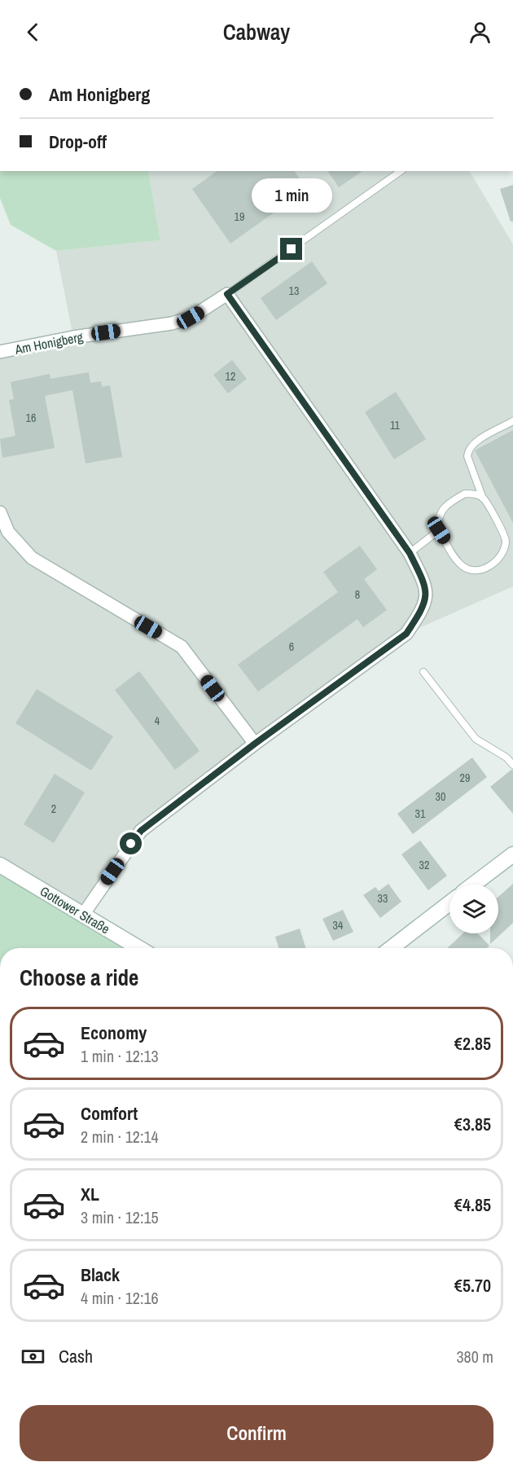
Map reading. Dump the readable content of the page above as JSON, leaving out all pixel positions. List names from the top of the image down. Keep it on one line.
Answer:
{"streets":{"street":["Am Honigberg","Gottower Straße"]},"house_numbers":["19","13","12","16","11","8","6","4","29","30","2","31","32","33","34"],"page":{"header":"Cabway","banner":["Am Honigberg","Drop-off"],"bubble":"1 min","heading":"Choose a ride","list":[{"name":"Economy","note":"1 min · 12:13","value":"€2.85"},{"name":"Comfort","note":"2 min · 12:14","value":"€3.85"},{"name":"XL","note":"3 min · 12:15","value":"€4.85"},{"name":"Black","note":"4 min · 12:16","value":"€5.70"}],"pay":["Cash","380 m"],"buttons":"Confirm"}}
